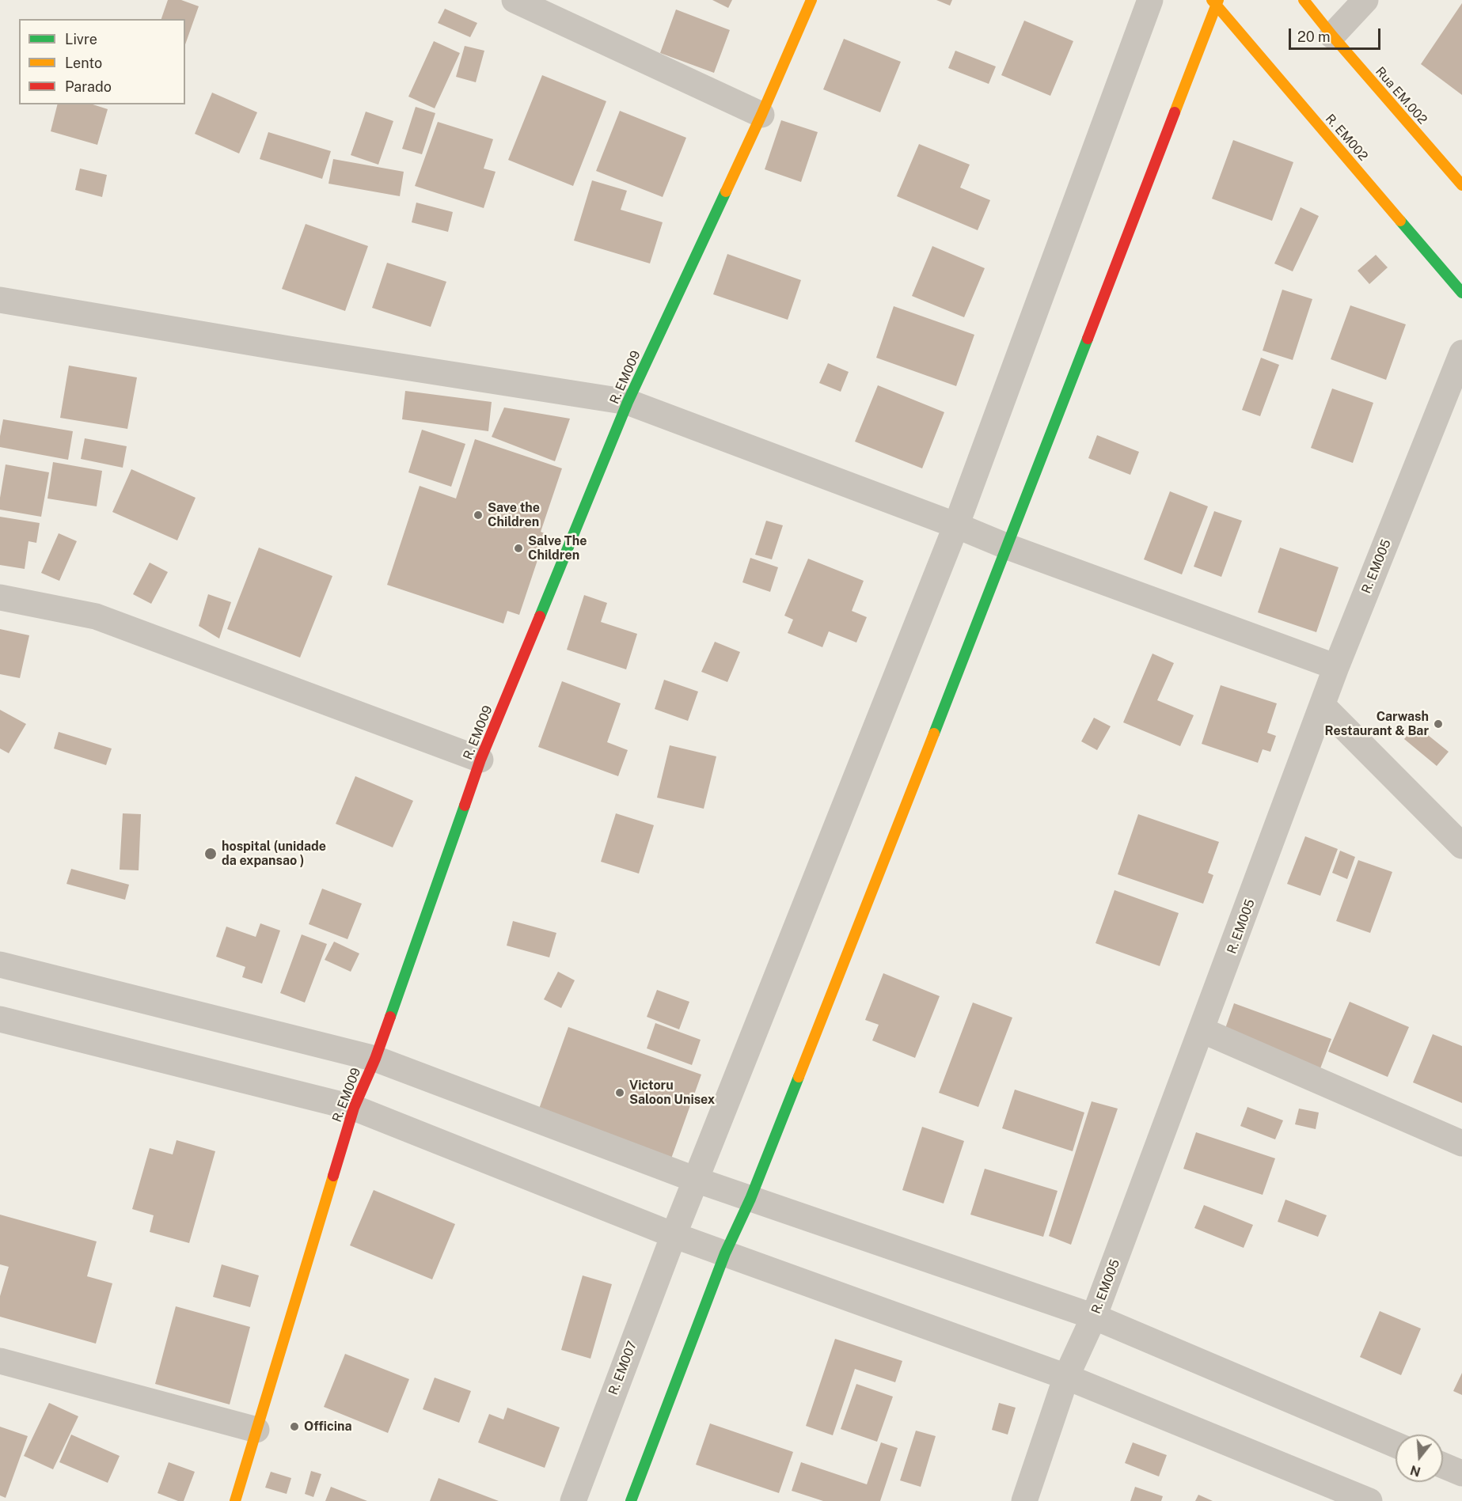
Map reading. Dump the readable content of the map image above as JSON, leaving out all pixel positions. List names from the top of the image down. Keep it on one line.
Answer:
{"streets":{"street":["Rua EM.002","R. EM002","R. EM009","R. EM005","R. EM007"]},"places":["Save the Children","Salve The Children","Carwash Restaurant & Bar","hospital (unidade da expansao )","Victoru Saloon Unisex","Officina"],"legend":["Livre","Lento","Parado"],"scale_bar":"20 m","north":"bottom"}
